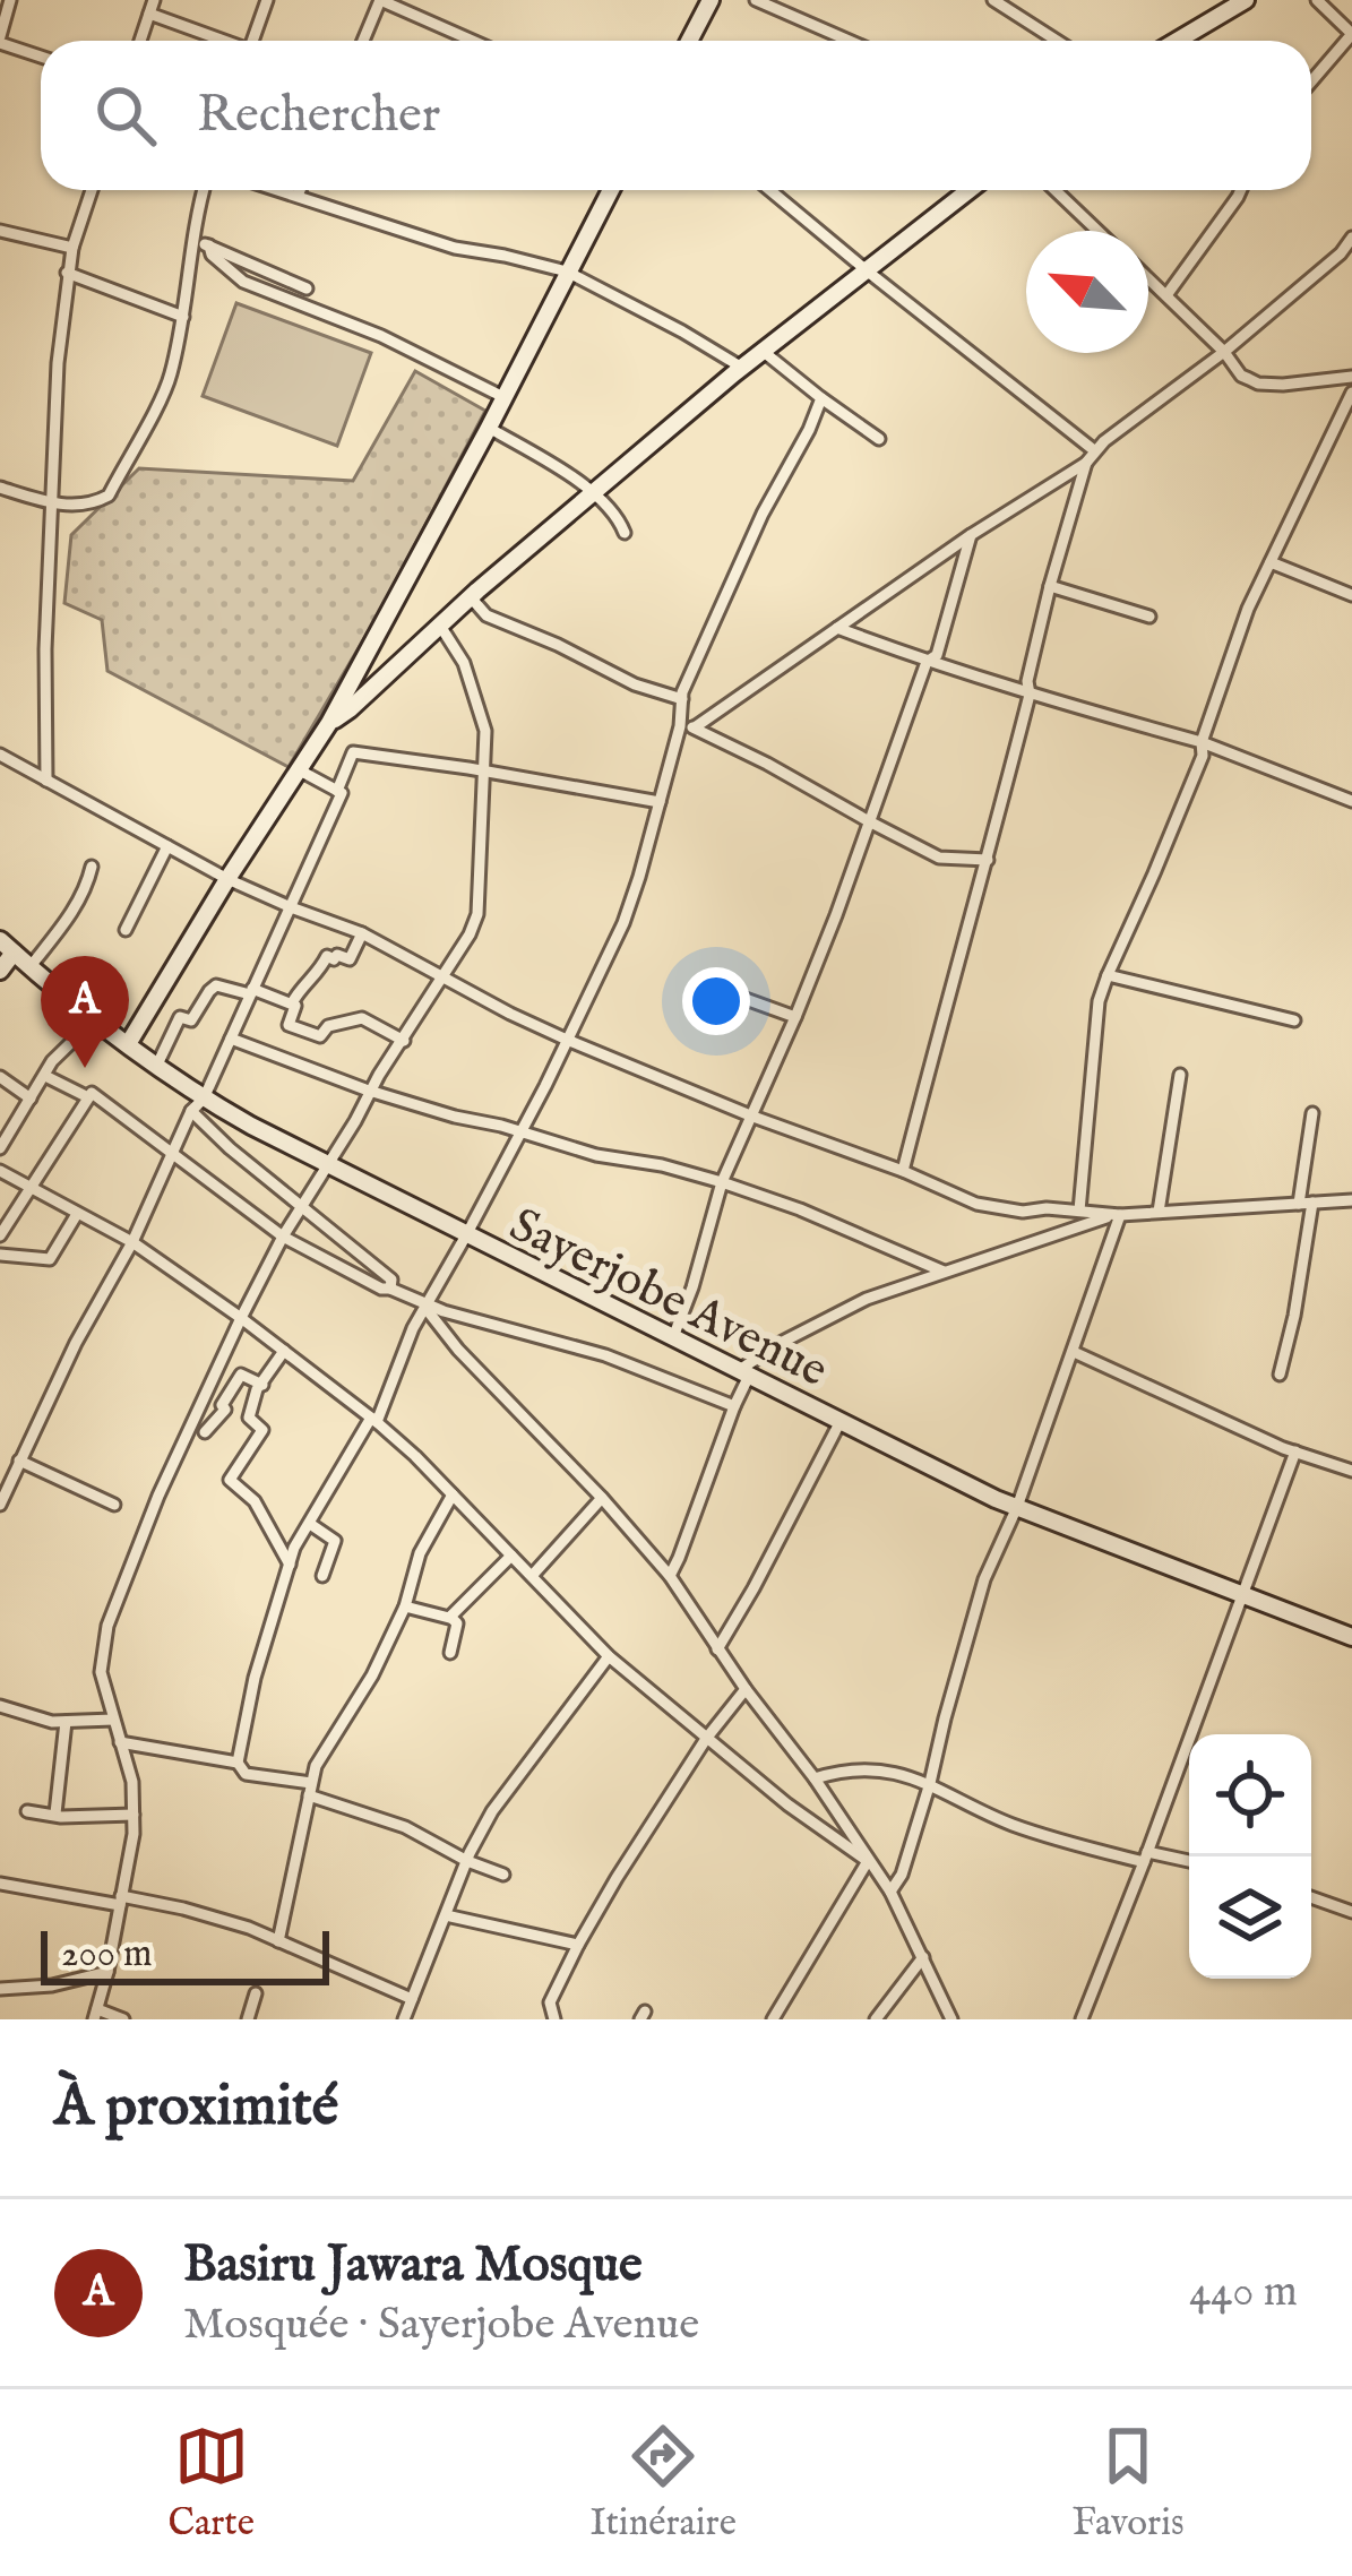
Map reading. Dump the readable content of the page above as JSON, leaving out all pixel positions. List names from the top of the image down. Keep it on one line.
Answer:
{"streets":{"street":["Sayerjobe Avenue"]},"scale_bar":"200 m","north":"top left","page":{"search":"Rechercher","pins":"A","scale":"200 m","heading":"À proximité","list":[{"mark":"A","name":"Basiru Jawara Mosque","note":"Mosquée · Sayerjobe Avenue","value":"440 m"}],"nav":["Carte","Itinéraire","Favoris"]}}
